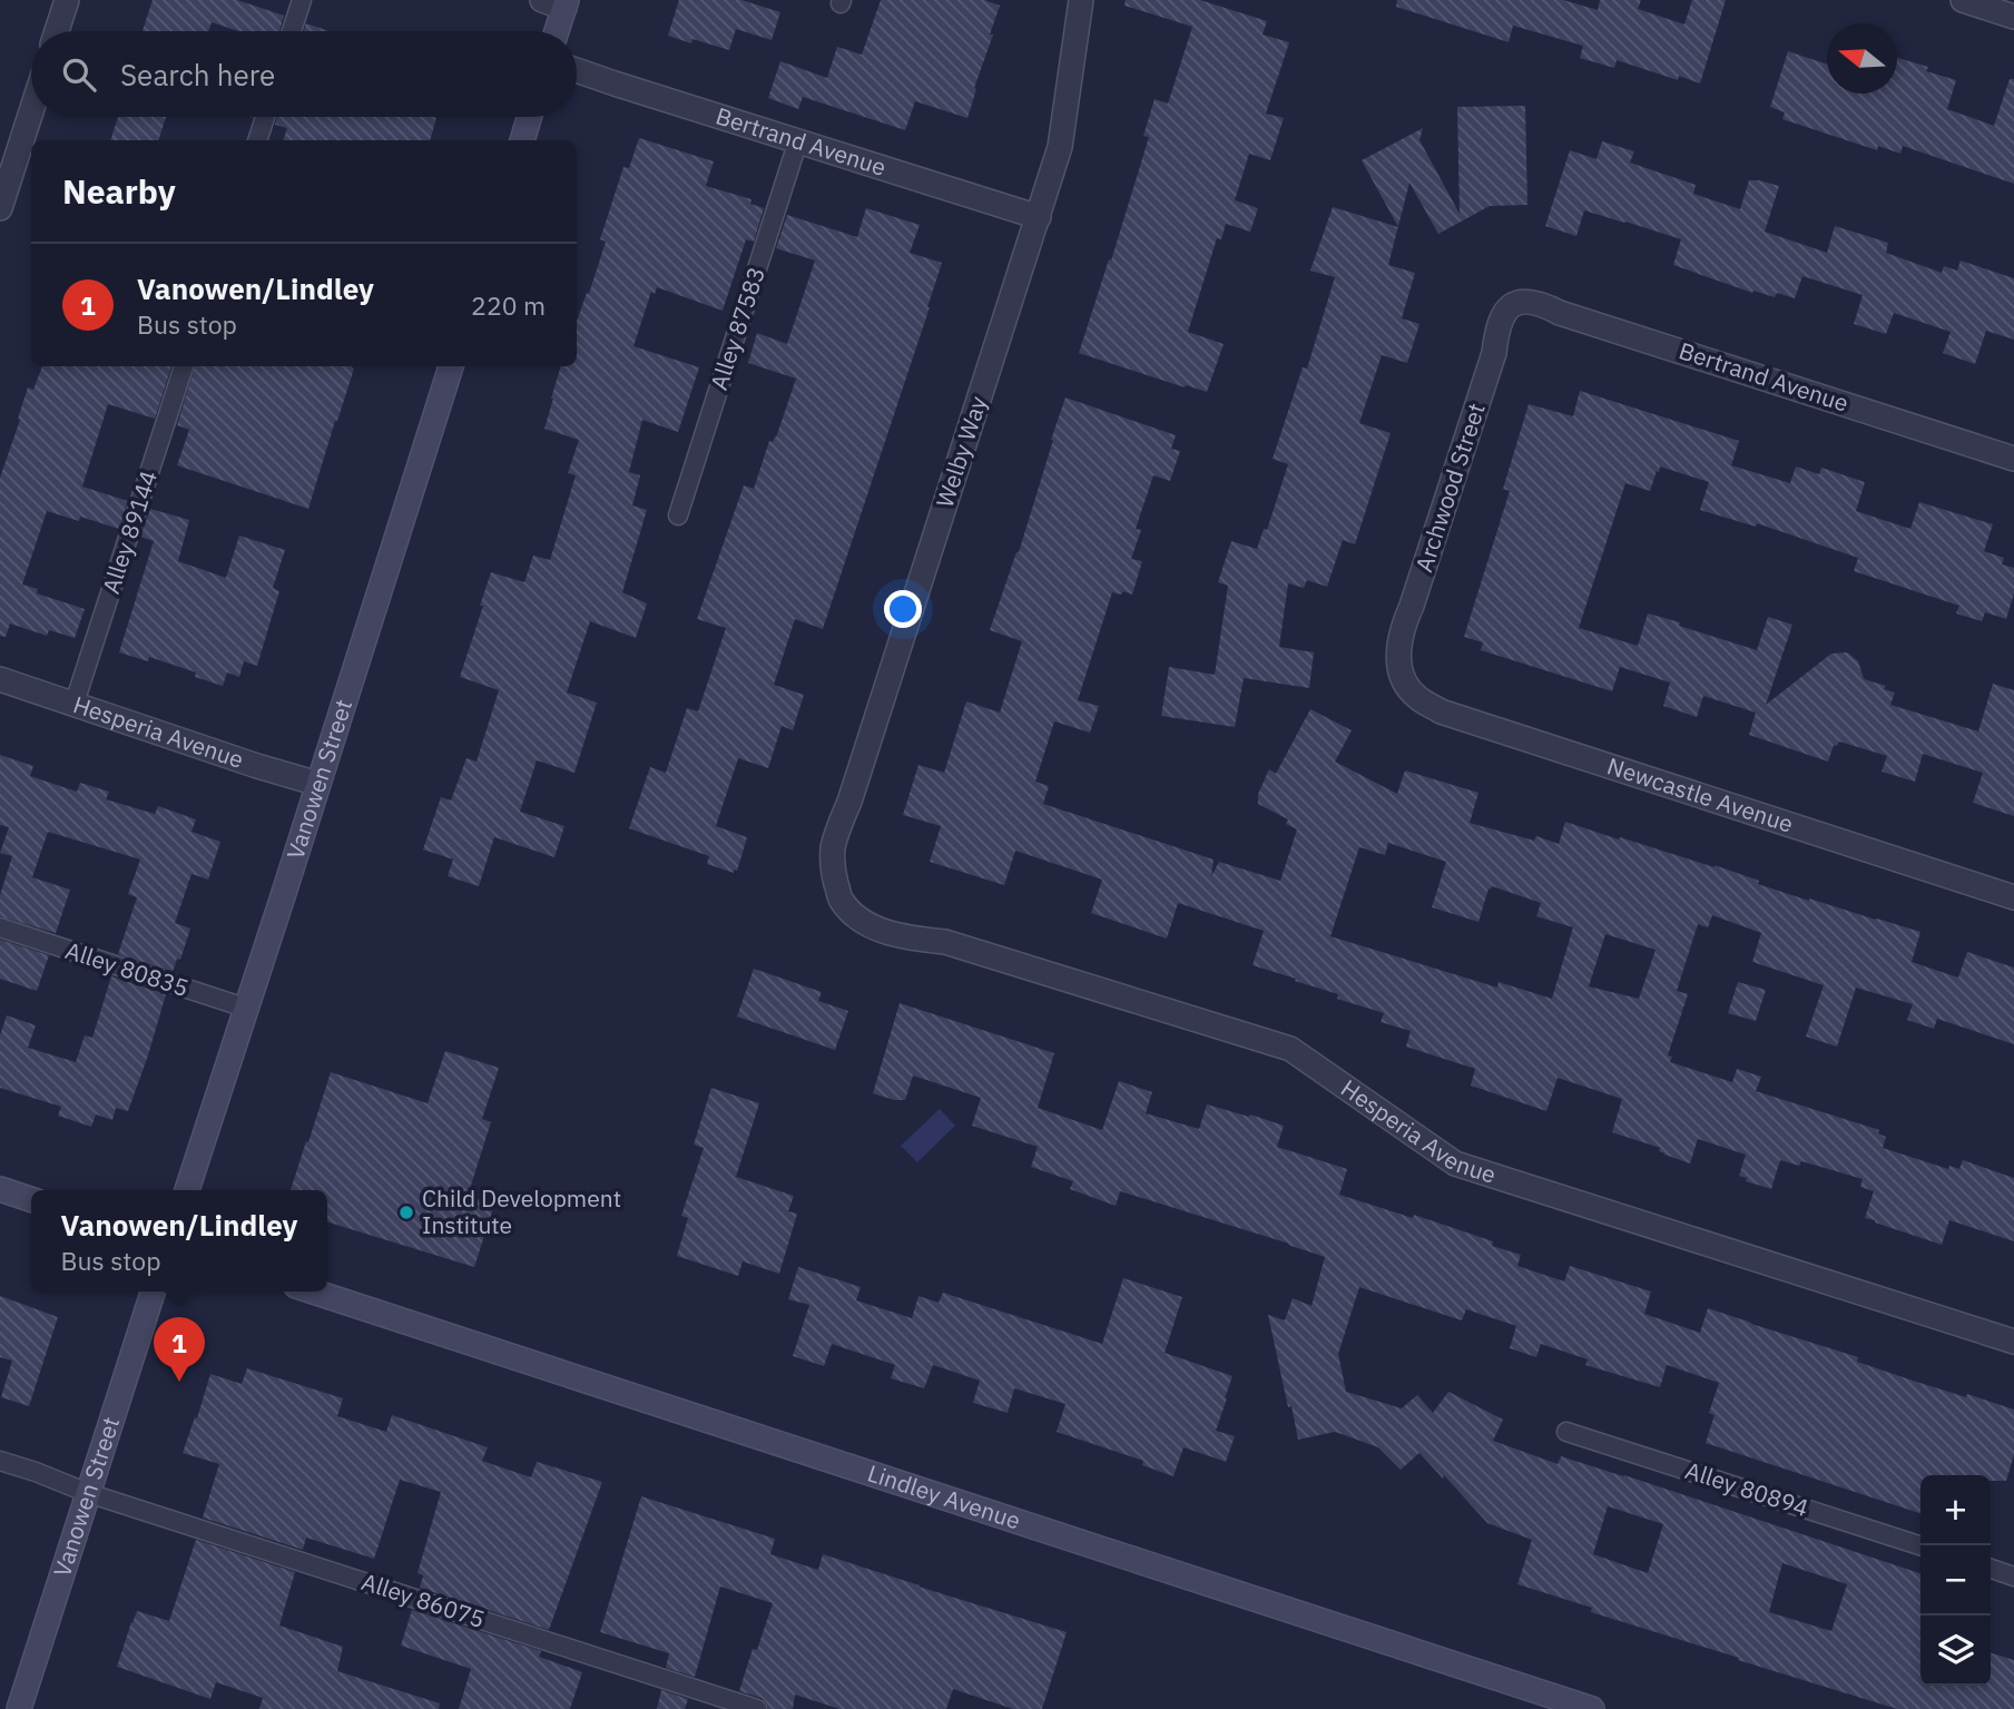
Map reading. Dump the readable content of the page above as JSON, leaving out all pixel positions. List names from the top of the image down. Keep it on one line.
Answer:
{"streets":{"main road":["Vanowen Street","Lindley Avenue"],"street":["Bertrand Avenue","Welby Way","Archwood Street","Hesperia Avenue","Newcastle Avenue"],"lane":["Alley 87583","Alley 89144","Alley 80835","Alley 80894","Alley 86075"]},"crossings":[["Bertrand Avenue","Alley 87583"],["Bertrand Avenue","Welby Way"],["Bertrand Avenue","Archwood Street"],["Welby Way","Hesperia Avenue"],["Archwood Street","Newcastle Avenue"],["Alley 89144","Hesperia Avenue"],["Hesperia Avenue","Vanowen Street"],["Vanowen Street","Alley 80835"],["Vanowen Street","Alley 86075"]],"places":["Child Development Institute"],"north":"left","page":{"search":"Search here","heading":"Nearby","list":[{"mark":"1","name":"Vanowen/Lindley","note":"Bus stop","value":"220 m"}],"popup":["Vanowen/Lindley","Bus stop"],"pins":"1","map_buttons":["+","−"]}}
